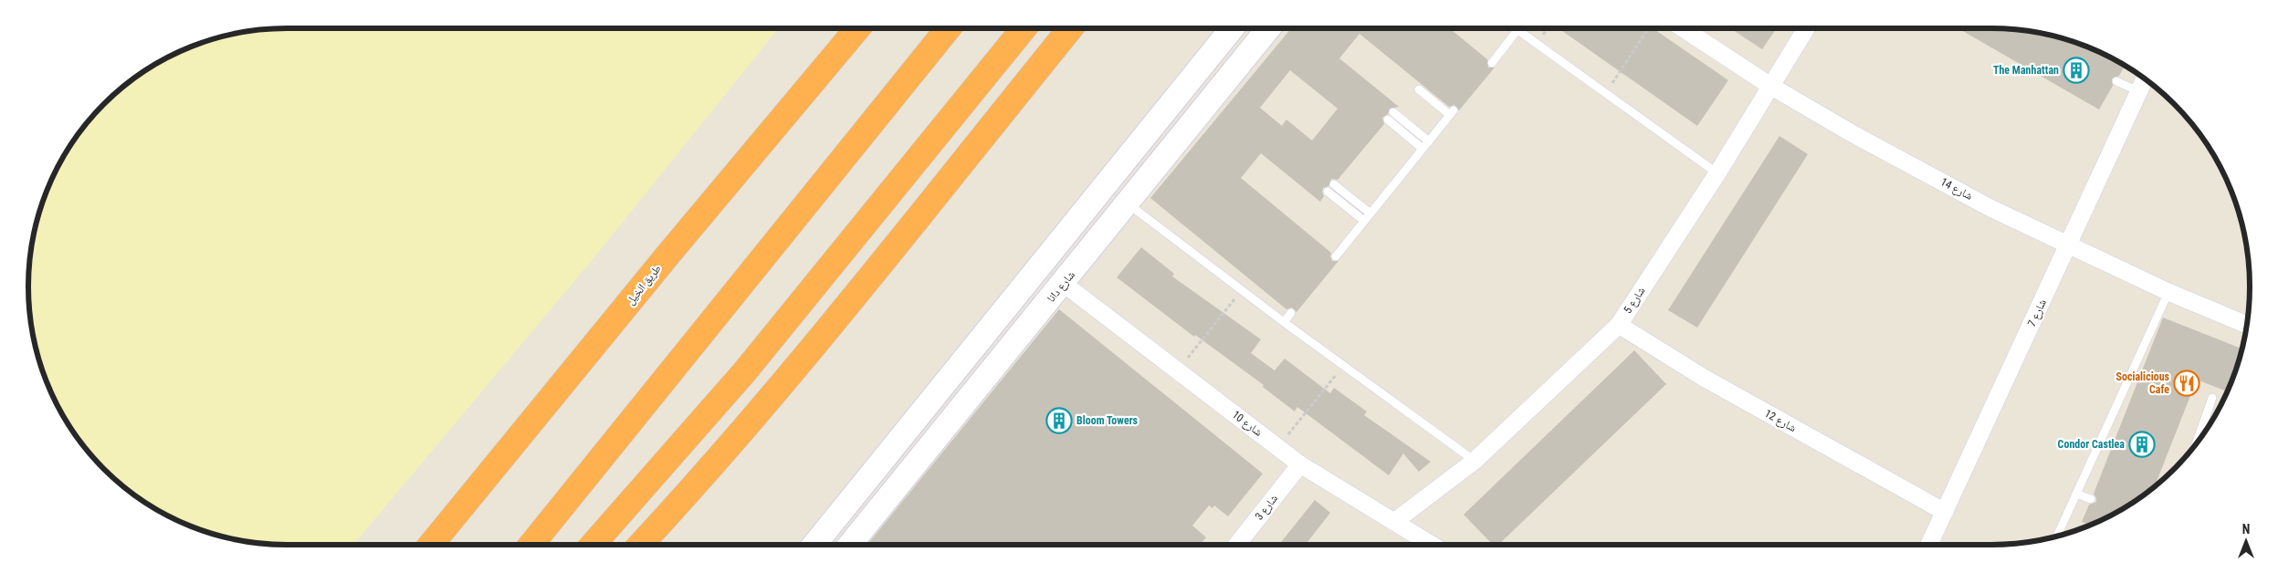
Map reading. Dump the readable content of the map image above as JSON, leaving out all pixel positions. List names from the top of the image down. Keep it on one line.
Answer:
{"streets":{"highway":["طريق الخيل"],"street":["شارع 14","شارع دانا","شارع 5","شارع 7","شارع 12","شارع 10","شارع 3"]},"crossings":[["شارع 14","شارع 5"],["شارع 14","شارع 7"],["شارع دانا","شارع 10"],["شارع 5","شارع 12"],["شارع 5","شارع 10"],["شارع 7","شارع 12"],["شارع 10","شارع 3"]],"places":{"building":["The Manhattan","Bloom Towers","Condor Castlea"],"restaurant":["Socialicious Cafe"]},"north":"top"}
